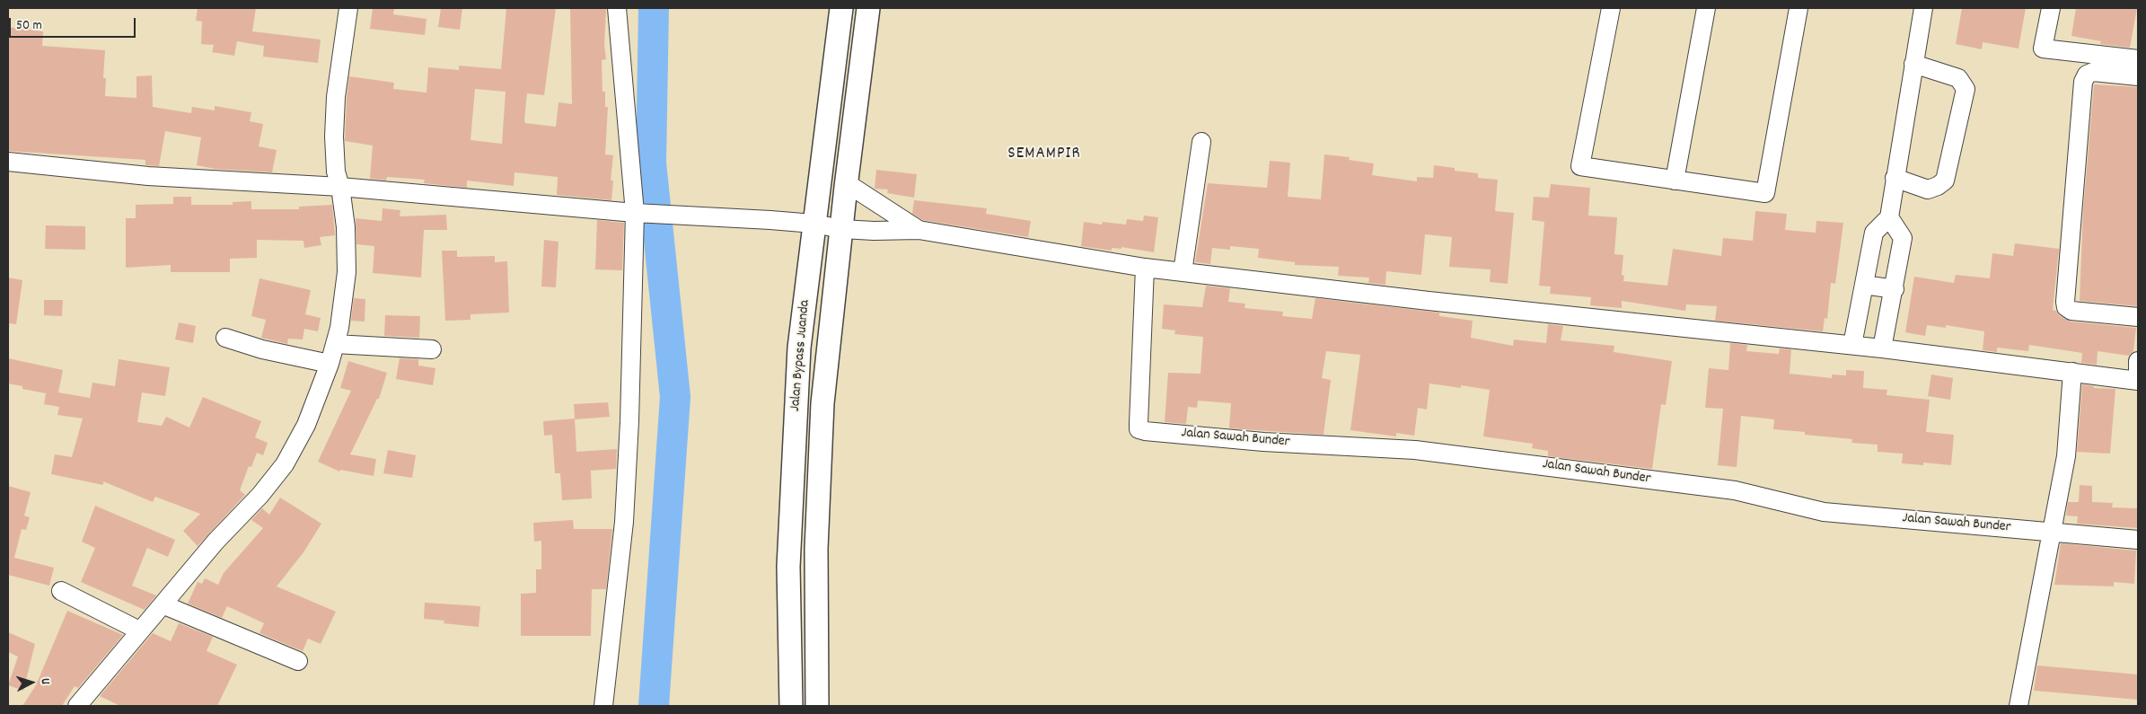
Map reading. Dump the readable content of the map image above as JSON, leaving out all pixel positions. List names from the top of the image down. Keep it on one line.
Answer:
{"streets":{"main road":["Jalan Bypass Juanda"],"street":["Jalan Sawah Bunder"]},"districts":["SEMAMPIR"],"scale_bar":"50 m","north":"right"}
